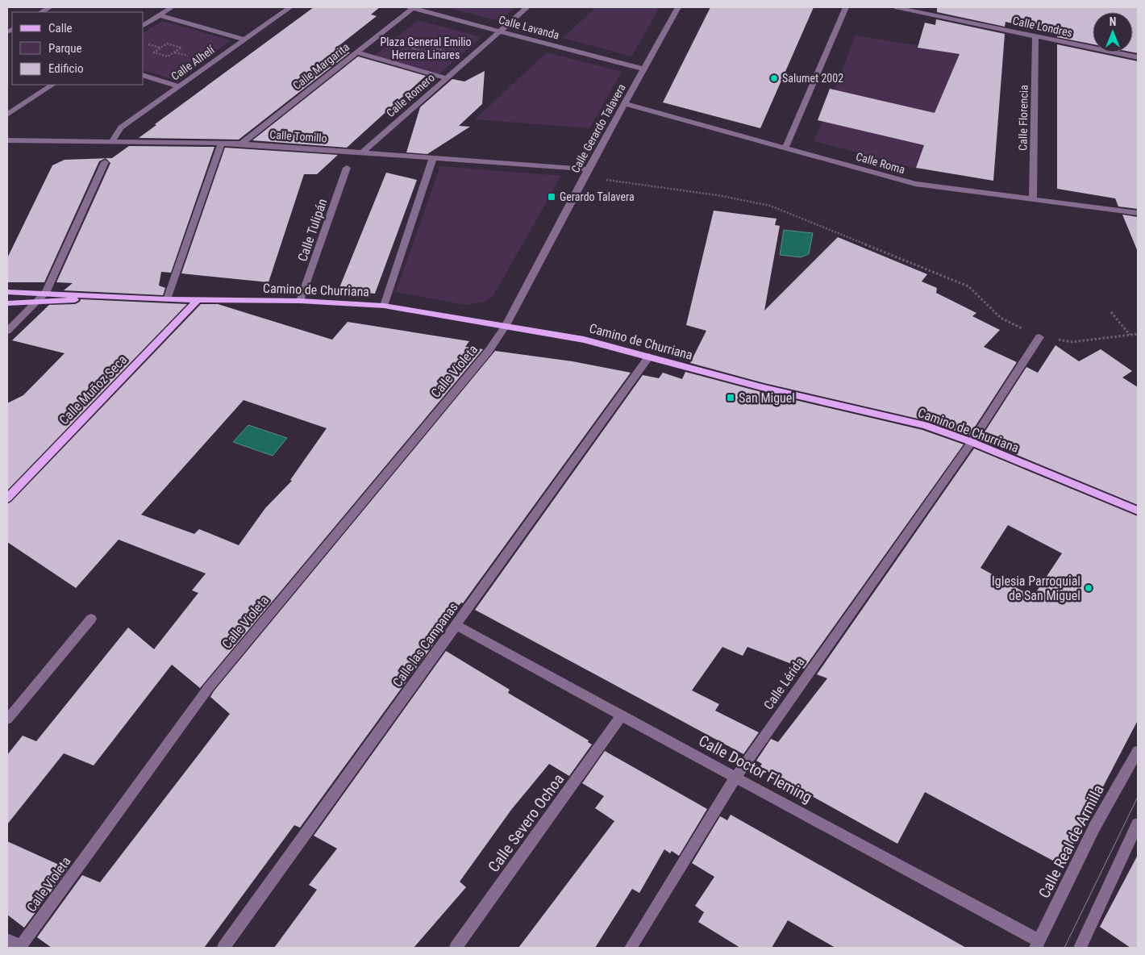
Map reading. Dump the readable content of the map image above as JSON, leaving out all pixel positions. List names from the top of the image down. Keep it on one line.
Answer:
{"streets":{"main road":["Camino de Churriana","Calle Muñoz Seca"],"street":["Calle Londres","Calle Lavanda","Calle Alhelí","Calle Margarita","Calle Romero","Calle Florencia","Calle Gerardo Talavera","Calle Tomillo","Calle Roma","Calle Tulipán","Calle Violeta","Calle las Campanas","Calle Lérida","Calle Doctor Fleming","Calle Severo Ochoa","Calle Real de Armilla"]},"crossings":[["Calle Londres","Calle Florencia"],["Calle Lavanda","Calle Margarita"],["Calle Lavanda","Calle Romero"],["Calle Lavanda","Calle Gerardo Talavera"],["Calle Alhelí","Calle Tomillo"],["Calle Margarita","Calle Tomillo"],["Calle Romero","Calle Tomillo"],["Calle Florencia","Calle Roma"],["Calle Gerardo Talavera","Calle Tomillo"],["Calle Gerardo Talavera","Calle Roma"],["Calle Gerardo Talavera","Camino de Churriana"],["Calle Gerardo Talavera","Calle Violeta"],["Calle Tulipán","Camino de Churriana"],["Camino de Churriana","Calle Violeta"],["Camino de Churriana","Calle Muñoz Seca"],["Camino de Churriana","Calle las Campanas"],["Camino de Churriana","Calle Lérida"],["Calle las Campanas","Calle Doctor Fleming"],["Calle Lérida","Calle Doctor Fleming"],["Calle Doctor Fleming","Calle Severo Ochoa"],["Calle Doctor Fleming","Calle Real de Armilla"]],"parks":["Plaza General Emilio Herrera Linares"],"places":{"other":["Salumet 2002","Iglesia Parroquial de San Miguel"],"transit":["Gerardo Talavera","San Miguel"]},"legend":["Calle","Parque","Edificio"],"north":"top"}
